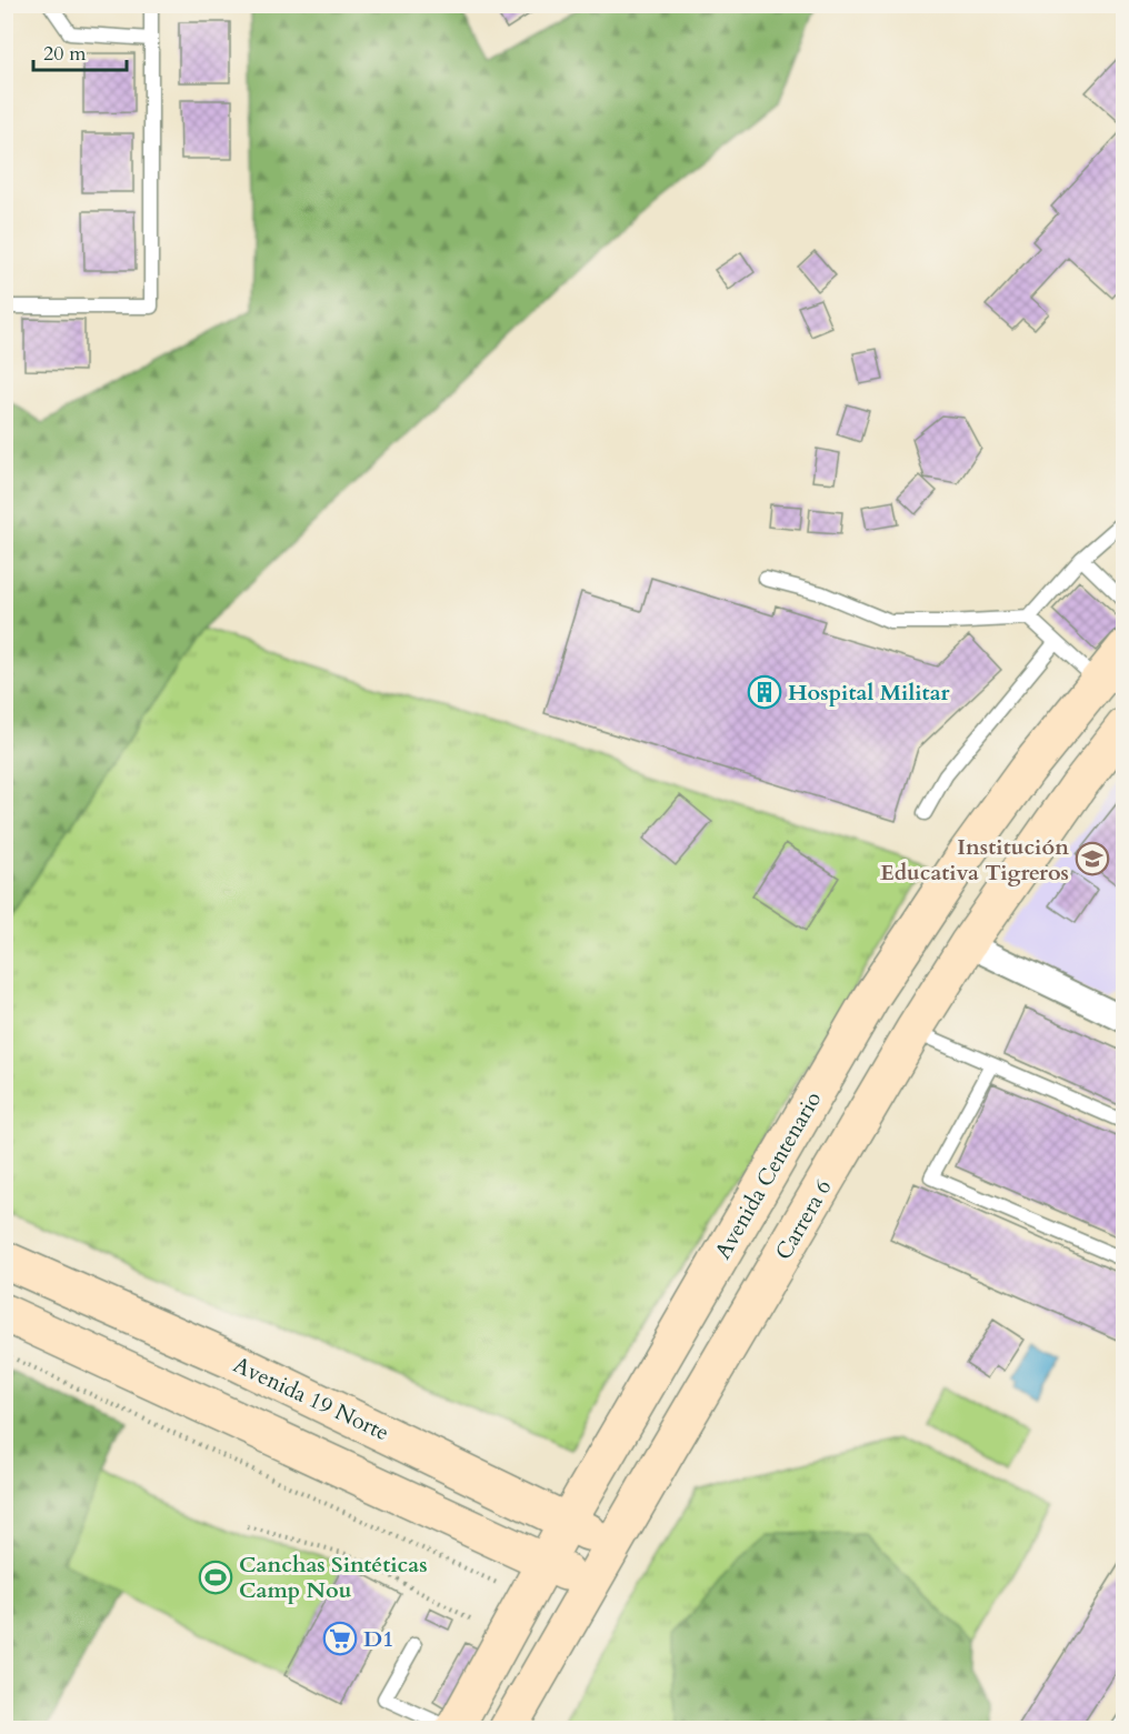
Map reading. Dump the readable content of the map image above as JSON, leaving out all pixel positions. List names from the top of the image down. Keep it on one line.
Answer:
{"streets":{"main road":["Avenida Centenario","Carrera 6","Avenida 19 Norte"]},"crossings":[["Avenida Centenario","Avenida 19 Norte"],["Carrera 6","Avenida 19 Norte"]],"places":{"building":["Hospital Militar"],"school or university":["Institución Educativa Tigreros"],"sports":["Canchas Sintéticas Camp Nou"],"supermarket":["D1"]},"scale_bar":"20 m"}
